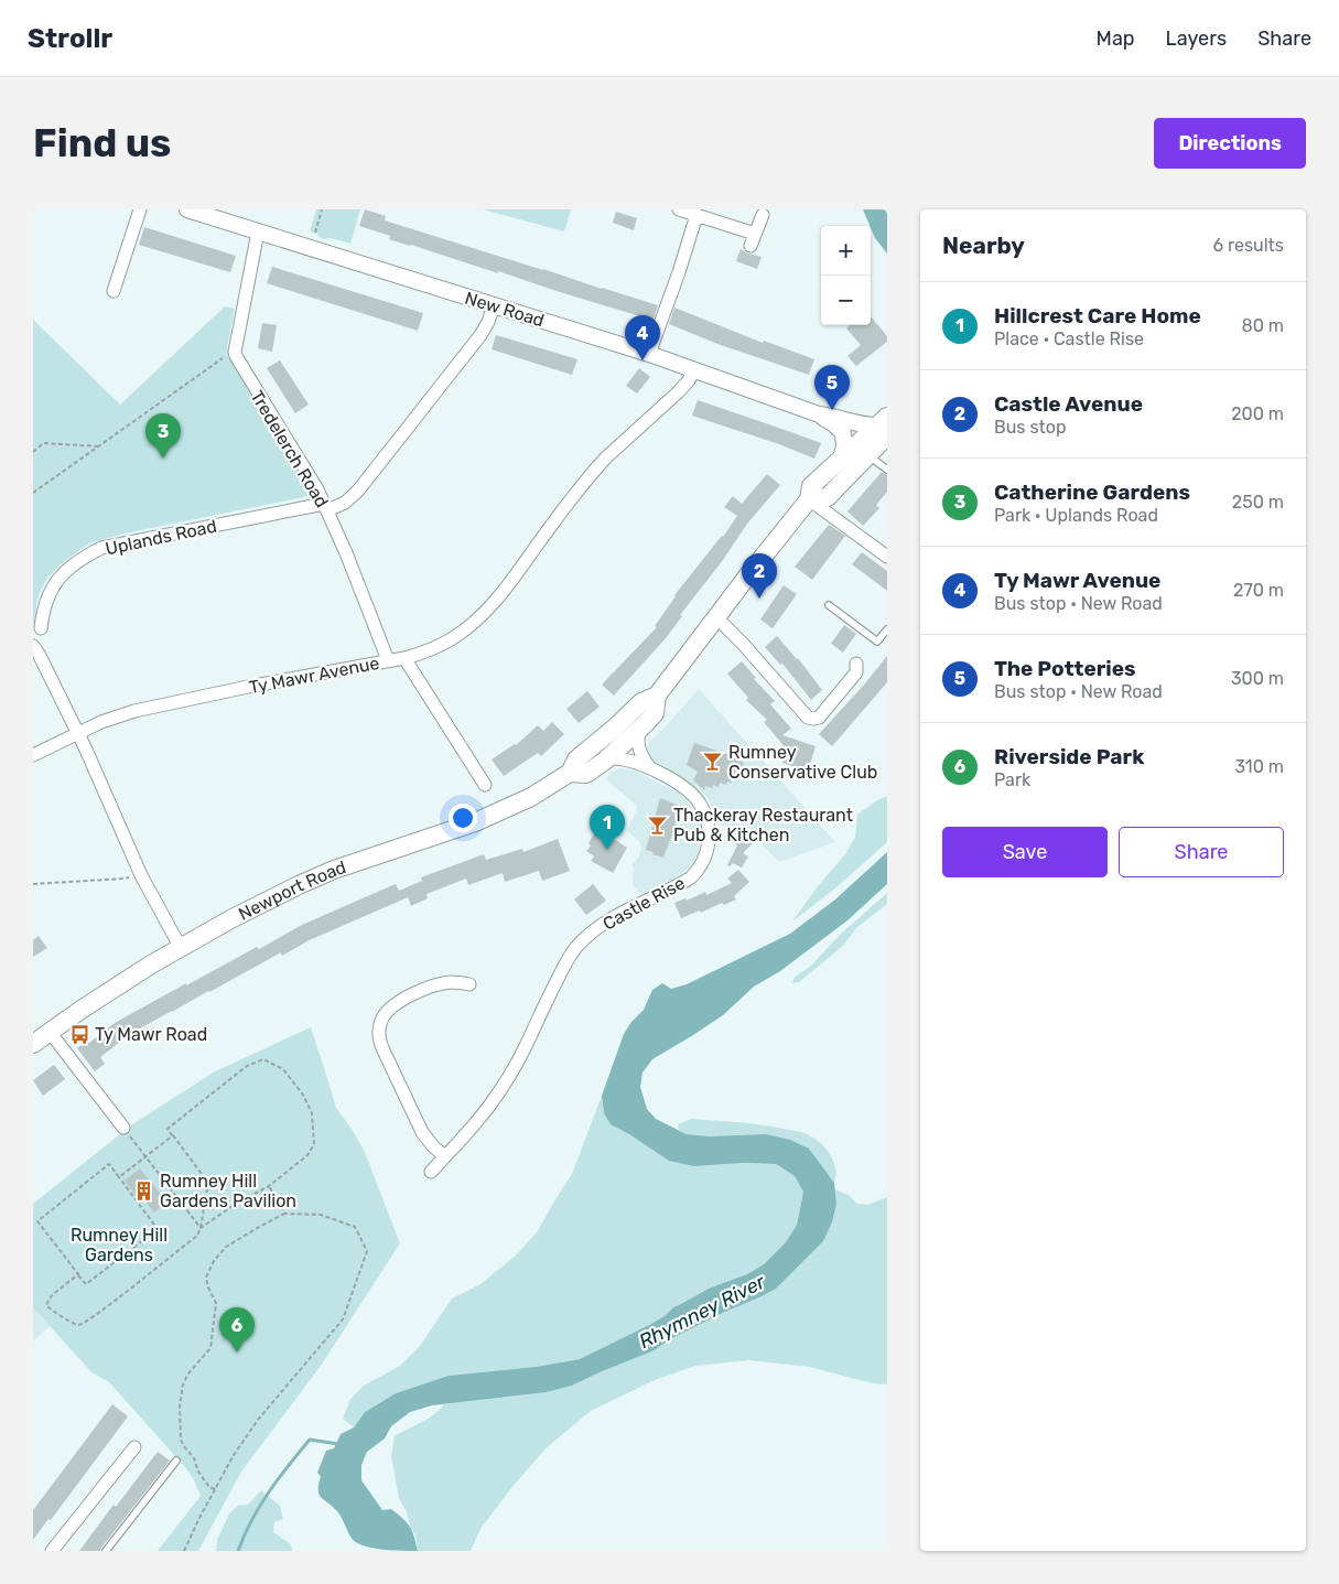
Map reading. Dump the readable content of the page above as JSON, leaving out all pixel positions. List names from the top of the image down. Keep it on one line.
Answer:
{"streets":{"main road":["Newport Road"],"street":["New Road","Tredelerch Road","Uplands Road","Ty Mawr Avenue","Castle Rise"]},"crossings":[["New Road","Uplands Road"],["New Road","Ty Mawr Avenue"],["New Road","Newport Road"],["Tredelerch Road","Uplands Road"],["Tredelerch Road","Ty Mawr Avenue"],["Newport Road","Castle Rise"]],"water":["Rhymney River"],"parks":["Rumney Hill Gardens"],"places":{"bar":["Rumney Conservative Club","Thackeray Restaurant Pub & Kitchen"],"bus stop":["Ty Mawr Road"],"building":["Rumney Hill Gardens Pavilion"]},"page":{"header":"Strollr","nav":["Map","Layers","Share"],"buttons":["Directions",["Save","Share"]],"title":"Find us","heading":["Nearby","6 results"],"map_buttons":["+","−"],"list":[{"mark":"1","name":"Hillcrest Care Home","note":"Place · Castle Rise","value":"80 m"},{"mark":"2","name":"Castle Avenue","note":"Bus stop","value":"200 m"},{"mark":"3","name":"Catherine Gardens","note":"Park · Uplands Road","value":"250 m"},{"mark":"4","name":"Ty Mawr Avenue","note":"Bus stop · New Road","value":"270 m"},{"mark":"5","name":"The Potteries","note":"Bus stop · New Road","value":"300 m"},{"mark":"6","name":"Riverside Park","note":"Park","value":"310 m"}],"pins":["4","5","3","2","1","6"]}}
